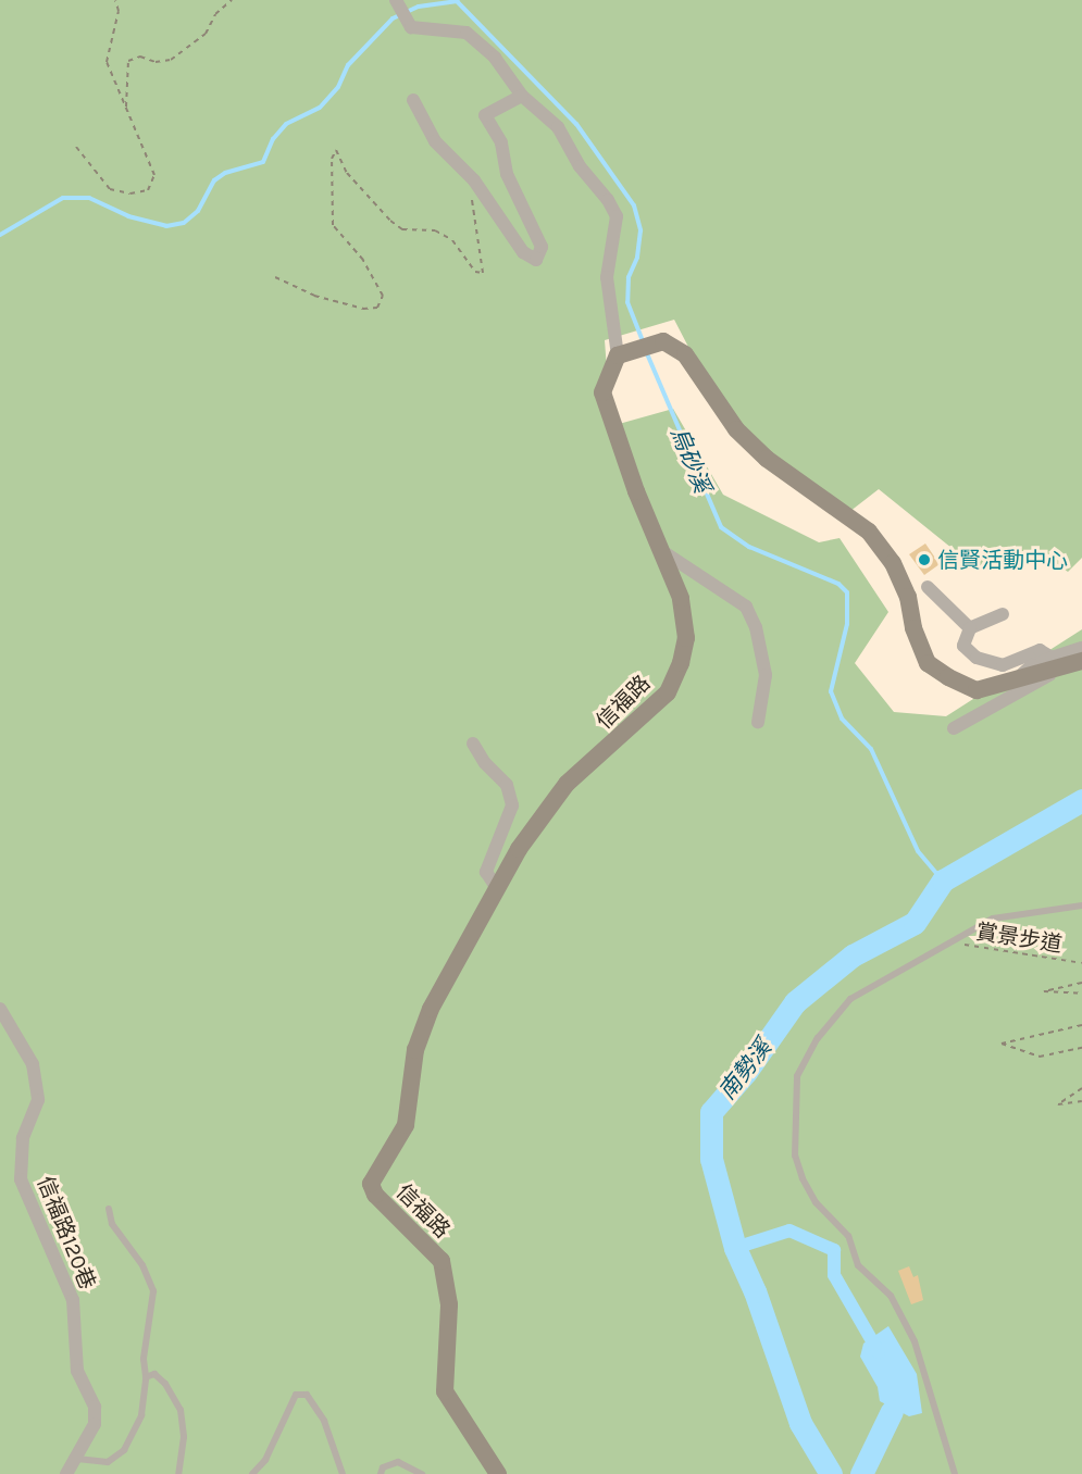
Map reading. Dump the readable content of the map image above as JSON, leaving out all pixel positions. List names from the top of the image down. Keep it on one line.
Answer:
{"streets":{"street":["信福路","信福路120巷"],"path":["賞景步道"]},"water":["烏砂溪","南勢溪"],"places":["信賢活動中心"]}
